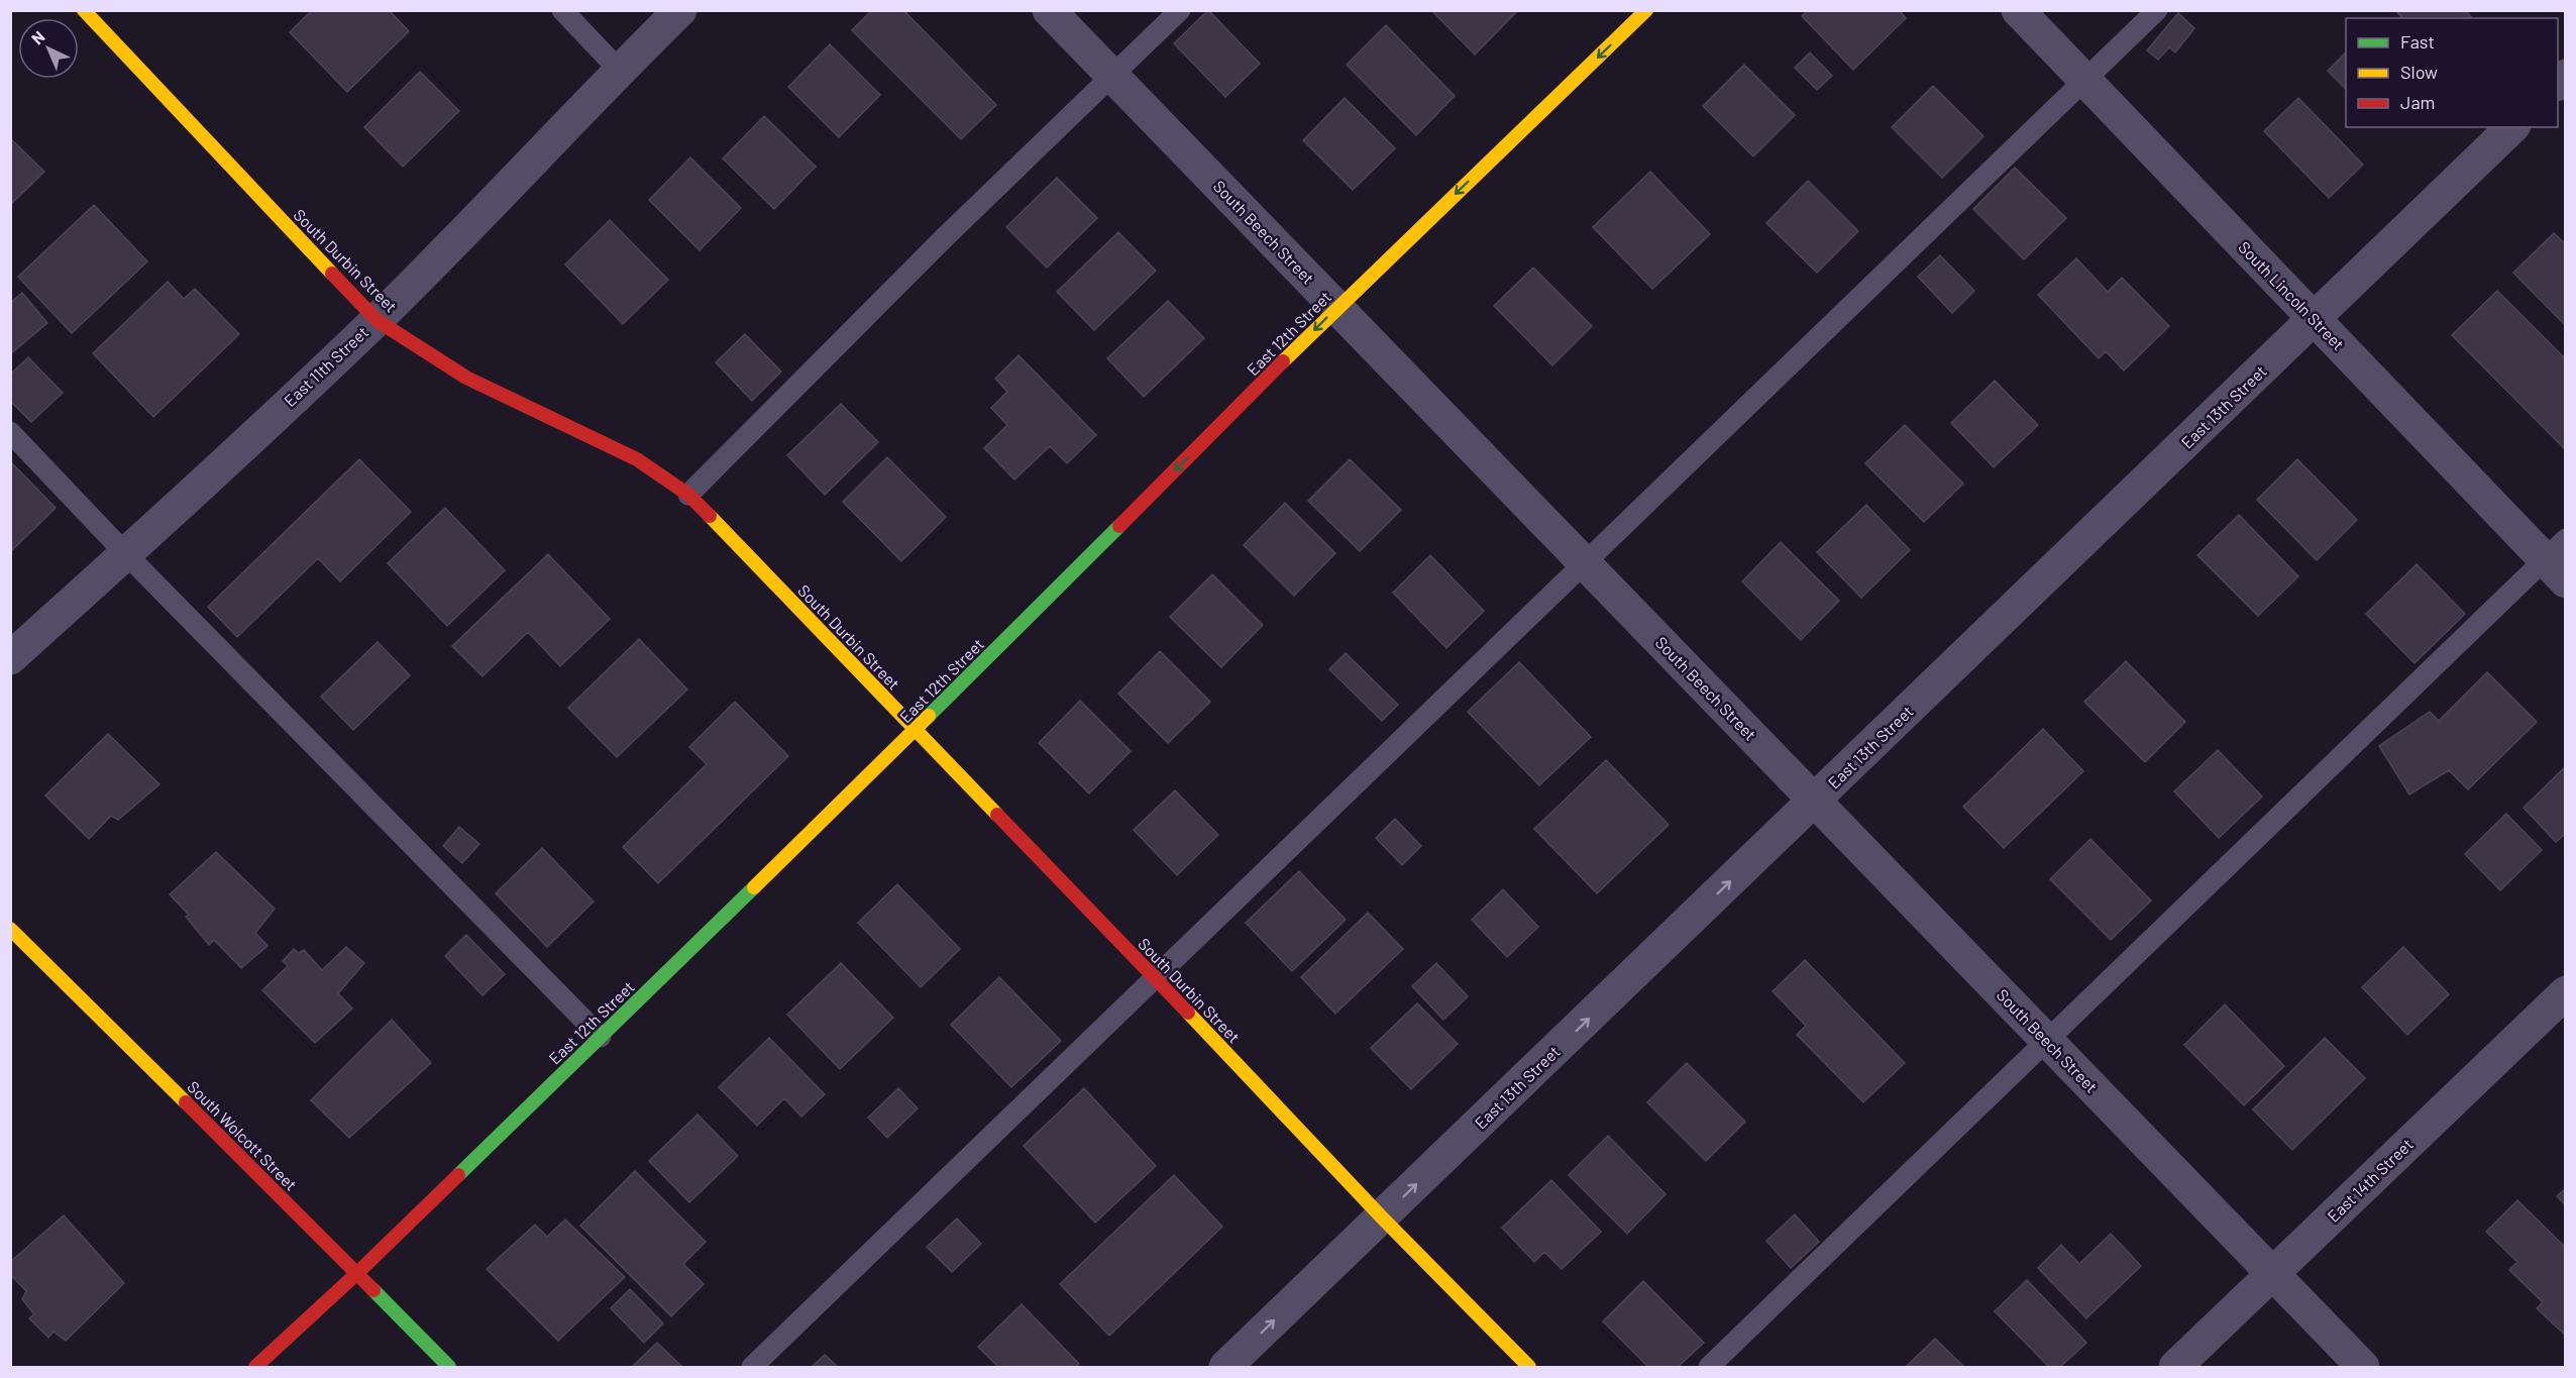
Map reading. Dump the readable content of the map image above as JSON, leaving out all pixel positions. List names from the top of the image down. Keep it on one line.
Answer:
{"streets":{"street":["South Beech Street","South Durbin Street","South Lincoln Street","East 12th Street","East 11th Street","East 13th Street","South Wolcott Street","East 14th Street"]},"crossings":[["South Beech Street","East 12th Street"],["South Beech Street","East 13th Street"],["South Beech Street","East 14th Street"],["South Durbin Street","East 12th Street"],["South Durbin Street","East 11th Street"],["South Durbin Street","East 13th Street"],["South Lincoln Street","East 13th Street"],["East 12th Street","South Wolcott Street"]],"one_way":["East 12th Street","East 13th Street"],"legend":["Fast","Slow","Jam"],"north":"top left"}
